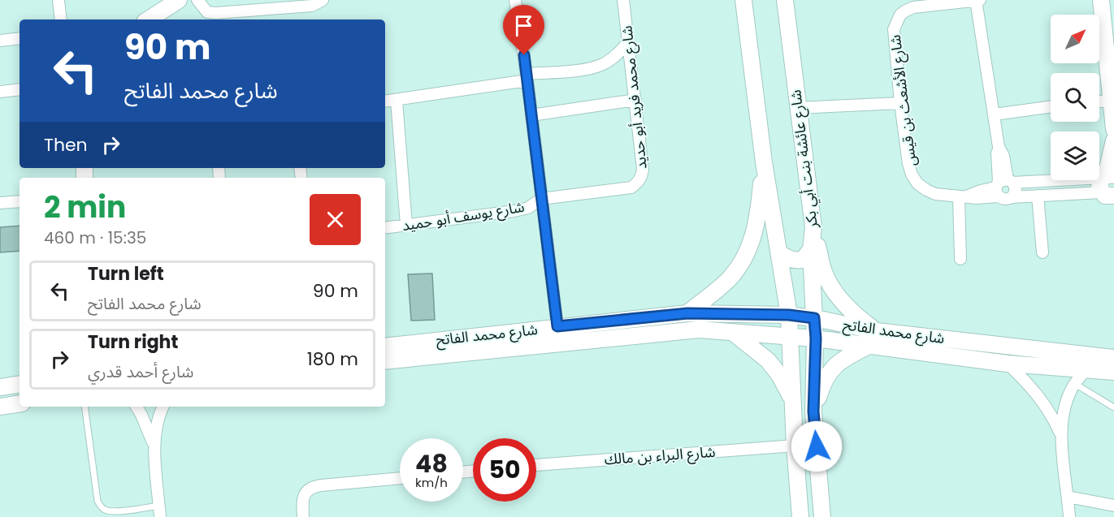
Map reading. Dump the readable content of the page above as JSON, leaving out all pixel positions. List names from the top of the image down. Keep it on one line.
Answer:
{"streets":{"main road":["شارع عائشة بنت أبي بكر","شارع محمد الفاتح"],"street":["شارع محمد فريد أبو حديد","شارع الأشعث بن قيس","شارع يوسف أبو حميد","شارع البراء بن مالك"]},"crossings":[["شارع محمد فريد أبو حديد","شارع يوسف أبو حميد"],["شارع عائشة بنت أبي بكر","شارع محمد الفاتح"]],"north":"top right","page":{"turn":["90 m","شارع محمد الفاتح"],"then":"Then","heading":["2 min","460 m · 15:35"],"list":[{"name":"Turn left","note":"شارع محمد الفاتح","value":"90 m"},{"name":"Turn right","note":"شارع أحمد قدري","value":"180 m"}],"speed":"48 km/h","limit":"50"}}
